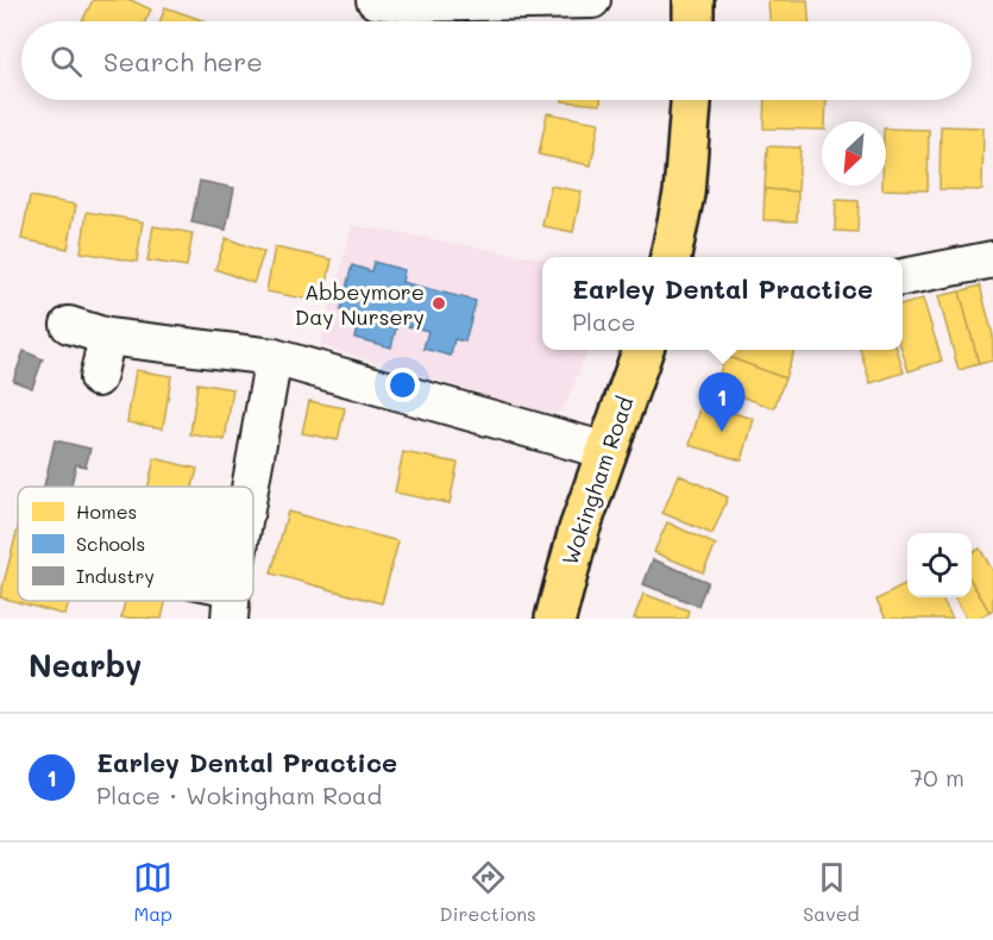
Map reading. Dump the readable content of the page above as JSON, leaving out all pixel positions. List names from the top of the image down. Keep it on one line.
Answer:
{"streets":{"main road":["Wokingham Road"]},"places":["Abbeymore Day Nursery"],"legend":["Homes","Schools","Industry"],"north":"bottom left","page":{"search":"Search here","popup":["Earley Dental Practice","Place"],"pins":"1","heading":"Nearby","list":[{"mark":"1","name":"Earley Dental Practice","note":"Place · Wokingham Road","value":"70 m"}],"nav":["Map","Directions","Saved"]}}
